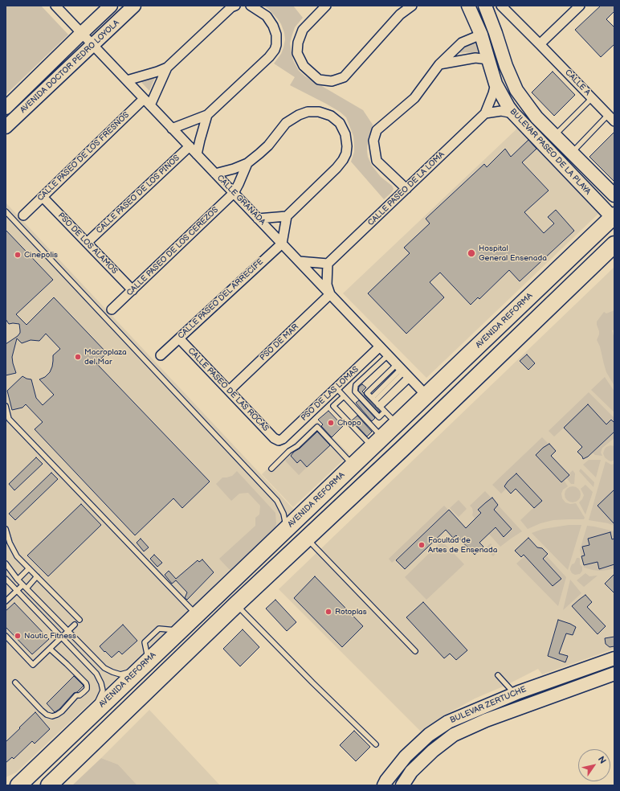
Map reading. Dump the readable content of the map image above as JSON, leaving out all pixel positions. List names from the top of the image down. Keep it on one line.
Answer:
{"streets":{"highway":["AVENIDA REFORMA"],"main road":["AVENIDA DOCTOR PEDRO LOYOLA","BULEVAR PASEO DE LA PLAYA","BULEVAR ZERTUCHE"],"street":["CALLE A","CALLE PASEO DE LOS FRESNOS","CALLE PASEO DE LA LOMA","CALLE PASEO DE LOS PINOS","CALLE GRANADA","PSO DE LOS ALAMOS","CALLE PASEO DE LOS CEREZOS","CALLE PASEO DEL ARRECIFE","PSO DE MAR","CALLE PASEO DE LAS ROCAS","PSO DE LAS LOMAS"]},"crossings":[["AVENIDA DOCTOR PEDRO LOYOLA","CALLE GRANADA"],["BULEVAR PASEO DE LA PLAYA","CALLE PASEO DE LA LOMA"],["BULEVAR PASEO DE LA PLAYA","AVENIDA REFORMA"],["CALLE PASEO DE LOS FRESNOS","CALLE GRANADA"],["CALLE PASEO DE LOS FRESNOS","PSO DE LOS ALAMOS"],["CALLE PASEO DE LOS PINOS","CALLE GRANADA"],["CALLE PASEO DE LOS PINOS","PSO DE LOS ALAMOS"],["CALLE GRANADA","CALLE PASEO DE LOS CEREZOS"],["CALLE GRANADA","CALLE PASEO DEL ARRECIFE"],["CALLE GRANADA","AVENIDA REFORMA"],["CALLE GRANADA","PSO DE MAR"],["CALLE GRANADA","PSO DE LAS LOMAS"],["PSO DE LOS ALAMOS","CALLE PASEO DE LOS CEREZOS"],["CALLE PASEO DEL ARRECIFE","CALLE PASEO DE LAS ROCAS"],["PSO DE MAR","CALLE PASEO DE LAS ROCAS"],["CALLE PASEO DE LAS ROCAS","PSO DE LAS LOMAS"]],"places":["Hospital General Ensenada","Cinepolis","Macroplaza del Mar","Chopo","Facultad de Artes de Ensenada","Rotoplas","Nautic Fitness"],"north":"top right"}
